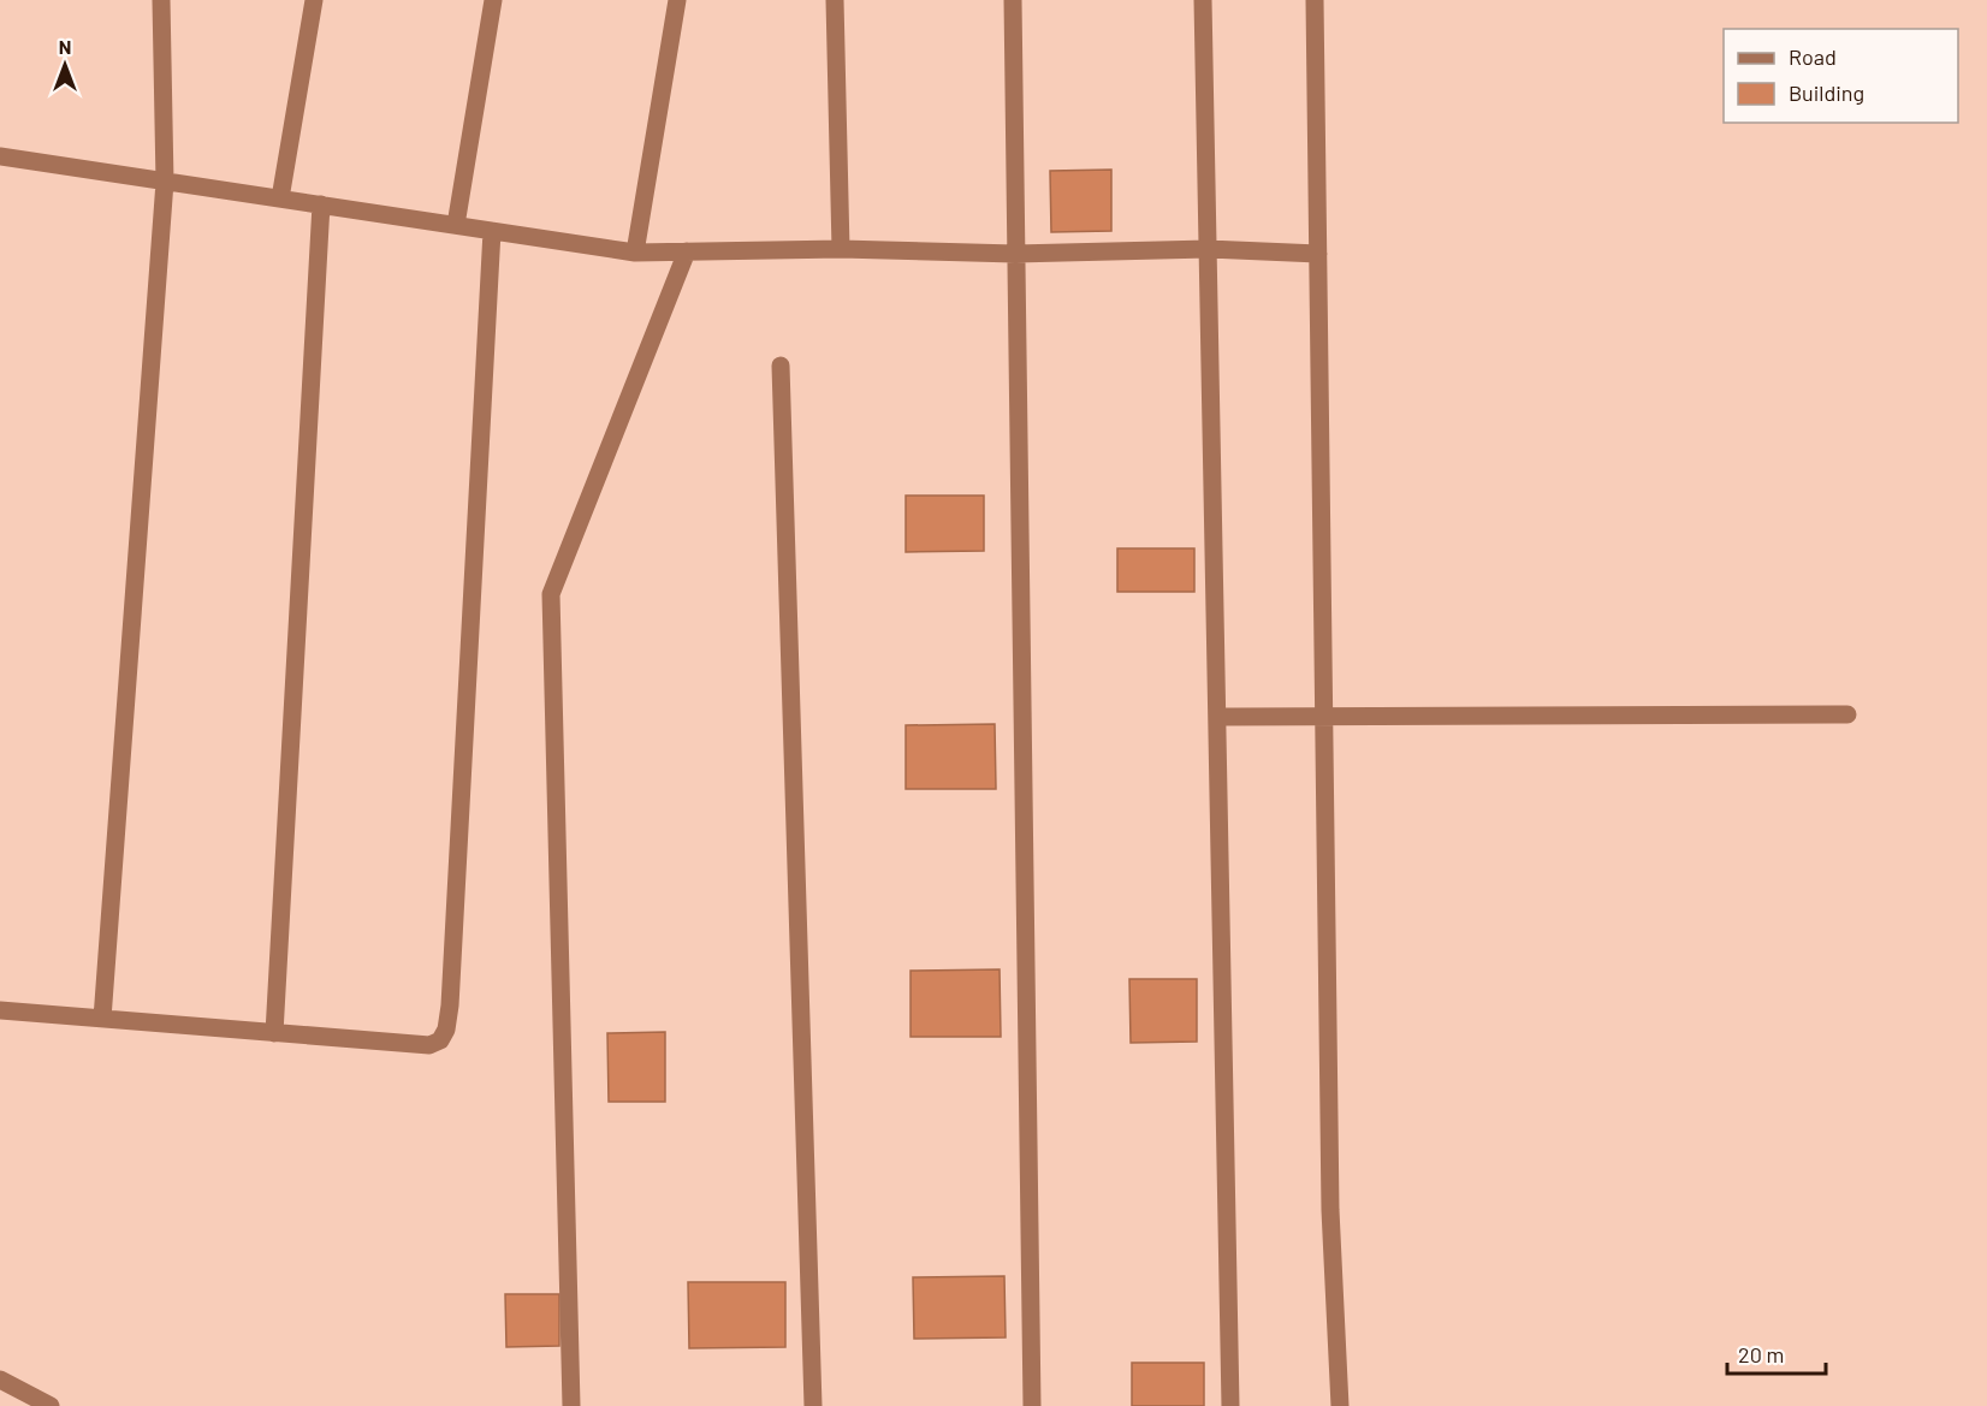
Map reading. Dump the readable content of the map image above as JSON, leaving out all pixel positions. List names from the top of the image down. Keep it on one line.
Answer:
{"legend":["Road","Building"],"scale_bar":"20 m","north":"top"}
